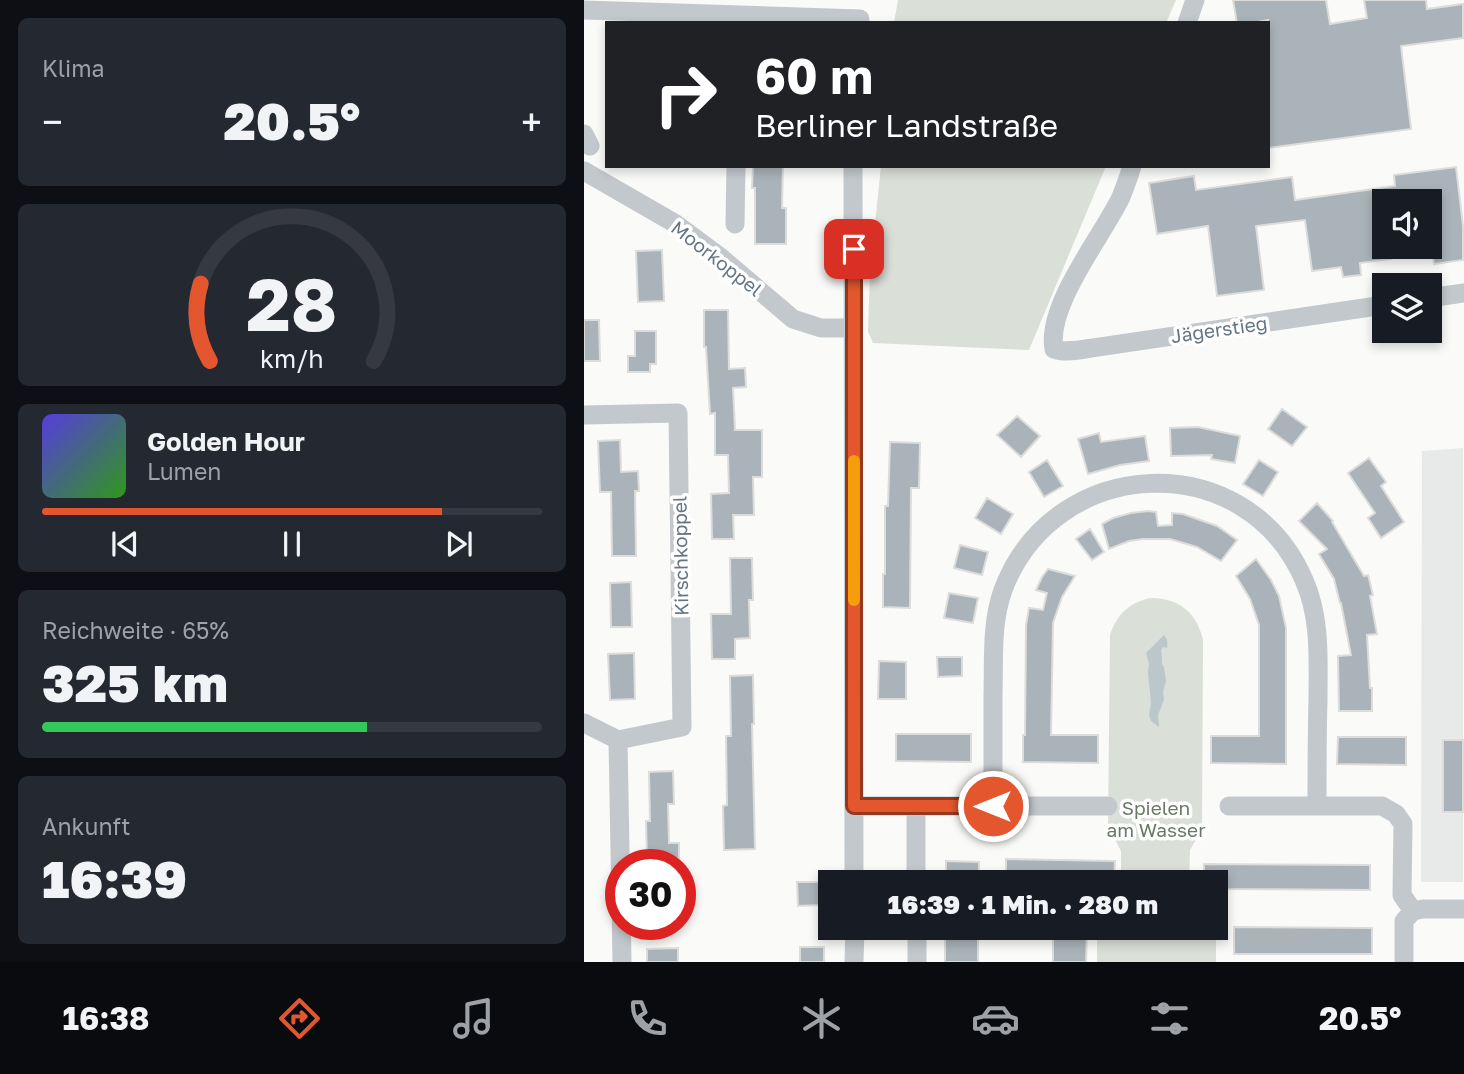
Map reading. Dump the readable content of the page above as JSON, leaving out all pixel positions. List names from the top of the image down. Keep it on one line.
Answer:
{"streets":{"street":["Moorkoppel","Jägerstieg","Kirschkoppel"]},"parks":["Spielen am Wasser"],"page":{"tile":["Klima",["Reichweite · 65%","325 km"],["Ankunft","16:39"]],"turn":["60 m","Berliner Landstraße"],"heat":["−","20.5°","+"],"song":["Golden Hour","Lumen"],"limit":"30","trip":"16:39 · 1 Min. · 280 m","tabs":["16:38","20.5°"],"gauge":["28","km/h"]}}
